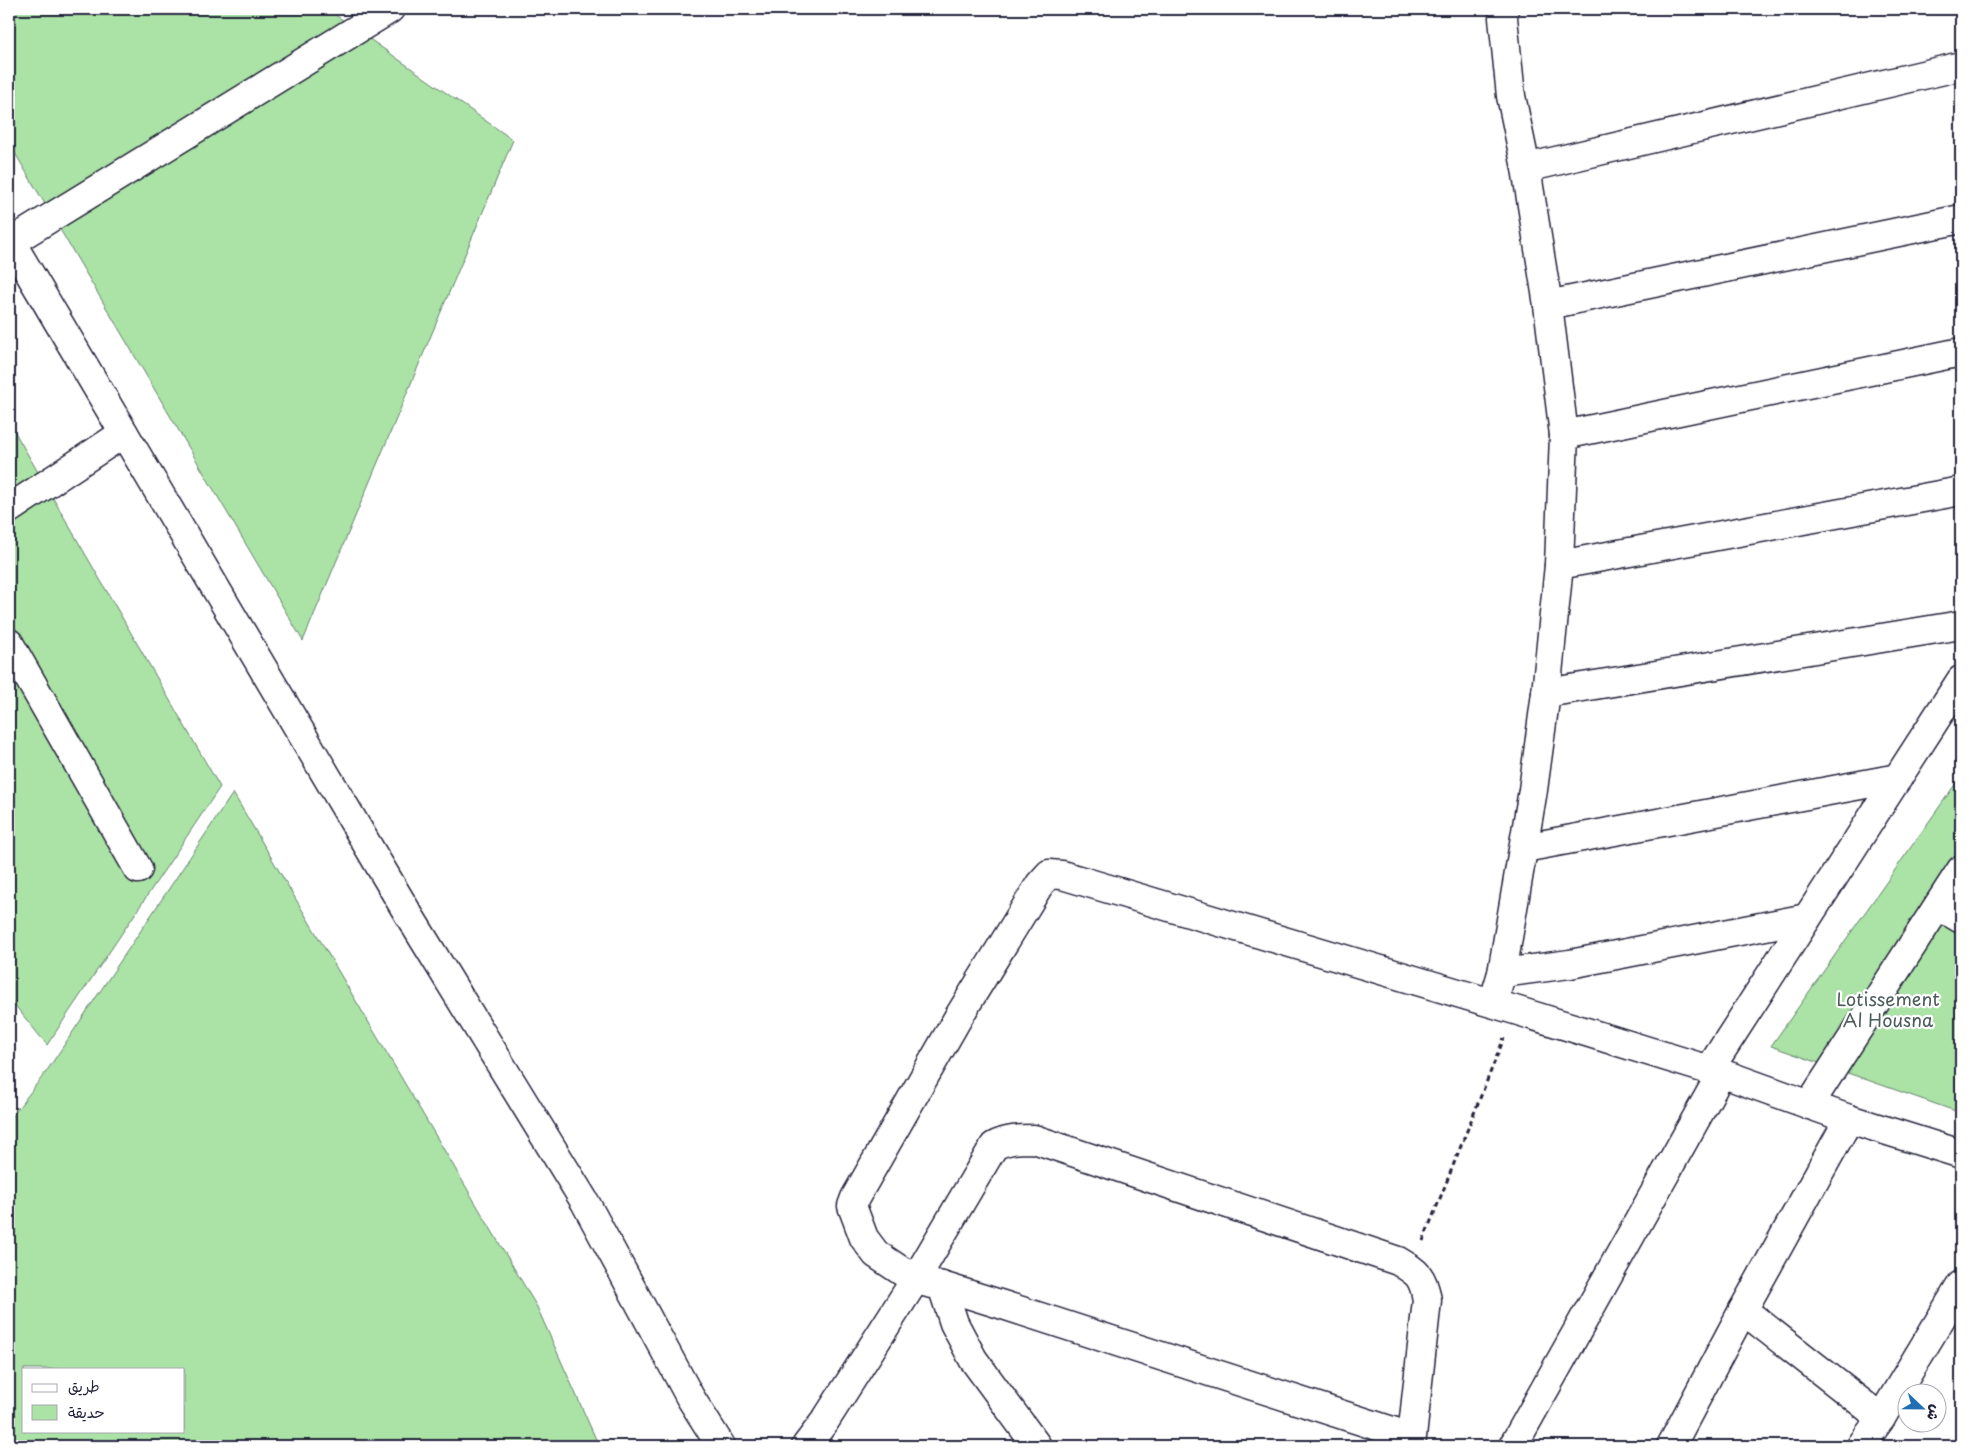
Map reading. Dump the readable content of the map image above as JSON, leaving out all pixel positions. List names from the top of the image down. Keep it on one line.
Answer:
{"parks":["Lotissement Al Housna"],"legend":["طريق","حديقة"],"north":"right"}
